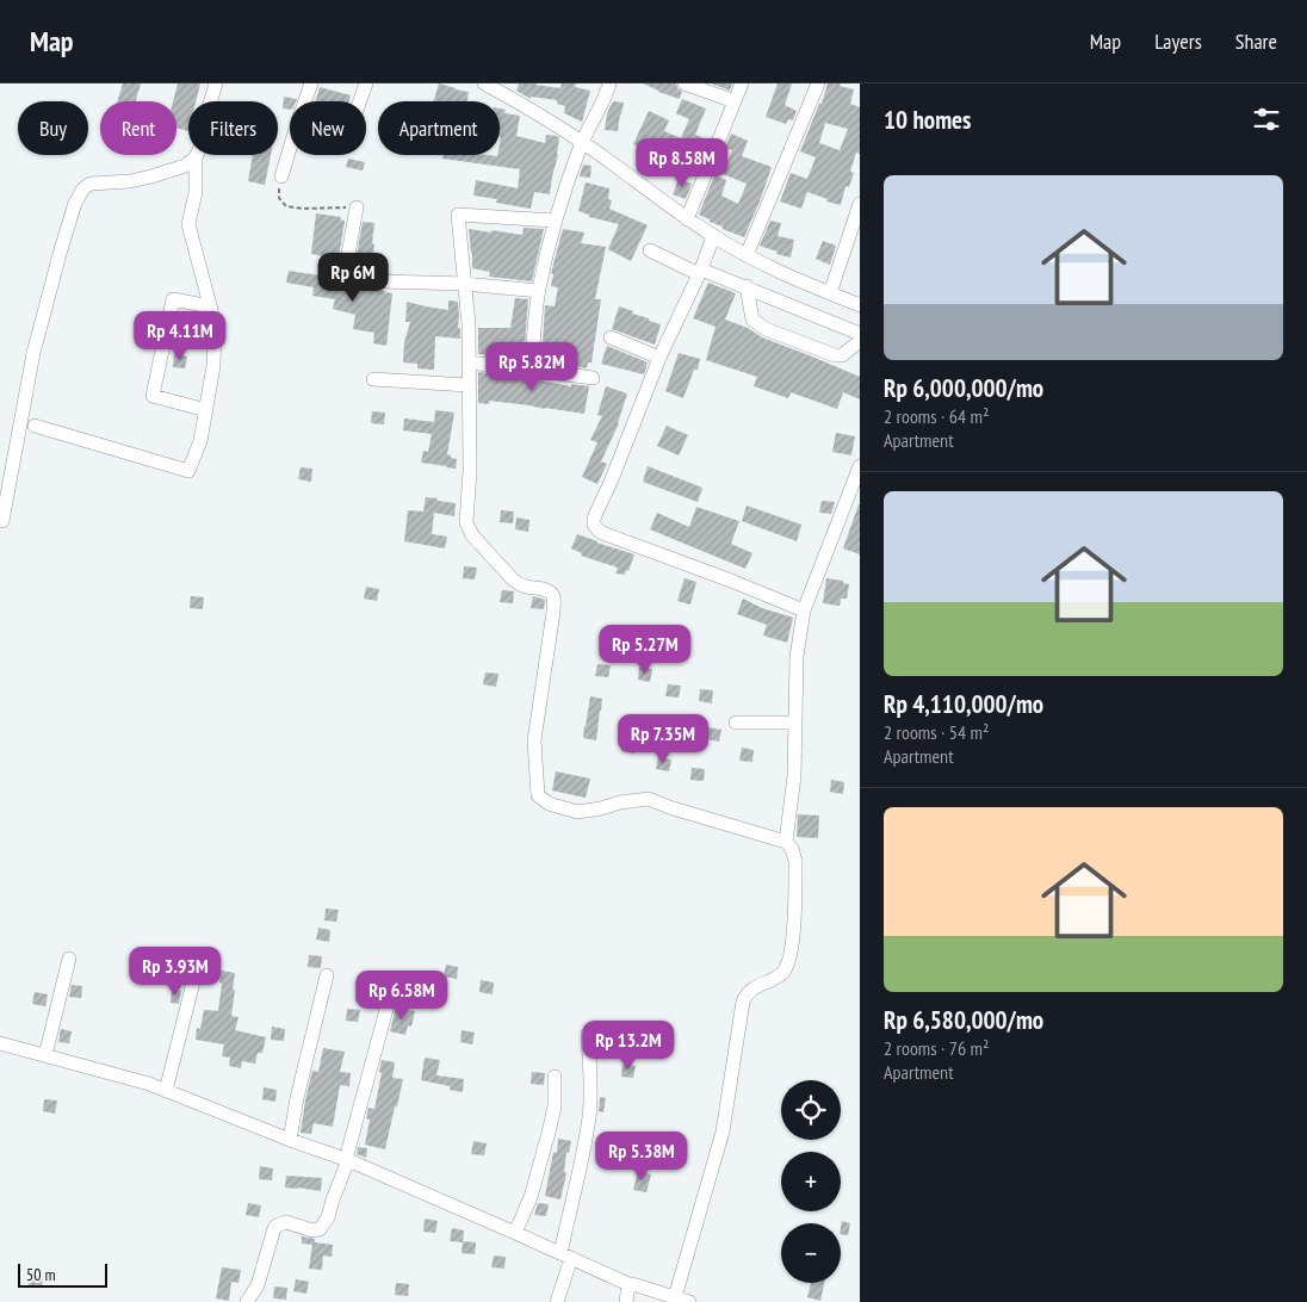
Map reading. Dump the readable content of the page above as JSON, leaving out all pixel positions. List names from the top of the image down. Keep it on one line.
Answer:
{"scale_bar":"50 m","page":{"header":"Map","nav":["Map","Layers","Share"],"heading":"10 homes","chip":["Buy","Rent","Filters","New","Apartment"],"price":["Rp 8.58M","Rp 6M","Rp 4.11M","Rp 5.82M","Rp 5.27M","Rp 7.35M","Rp 3.93M","Rp 6.58M","Rp 13.2M","Rp 5.38M"],"list":[{"name":"Rp 6,000,000/mo","note":"2 rooms · 64 m² · Apartment"},{"name":"Rp 4,110,000/mo","note":"2 rooms · 54 m² · Apartment"},{"name":"Rp 6,580,000/mo","note":"2 rooms · 76 m² · Apartment"}],"map_buttons":["+","−"],"scale":"50 m"}}
